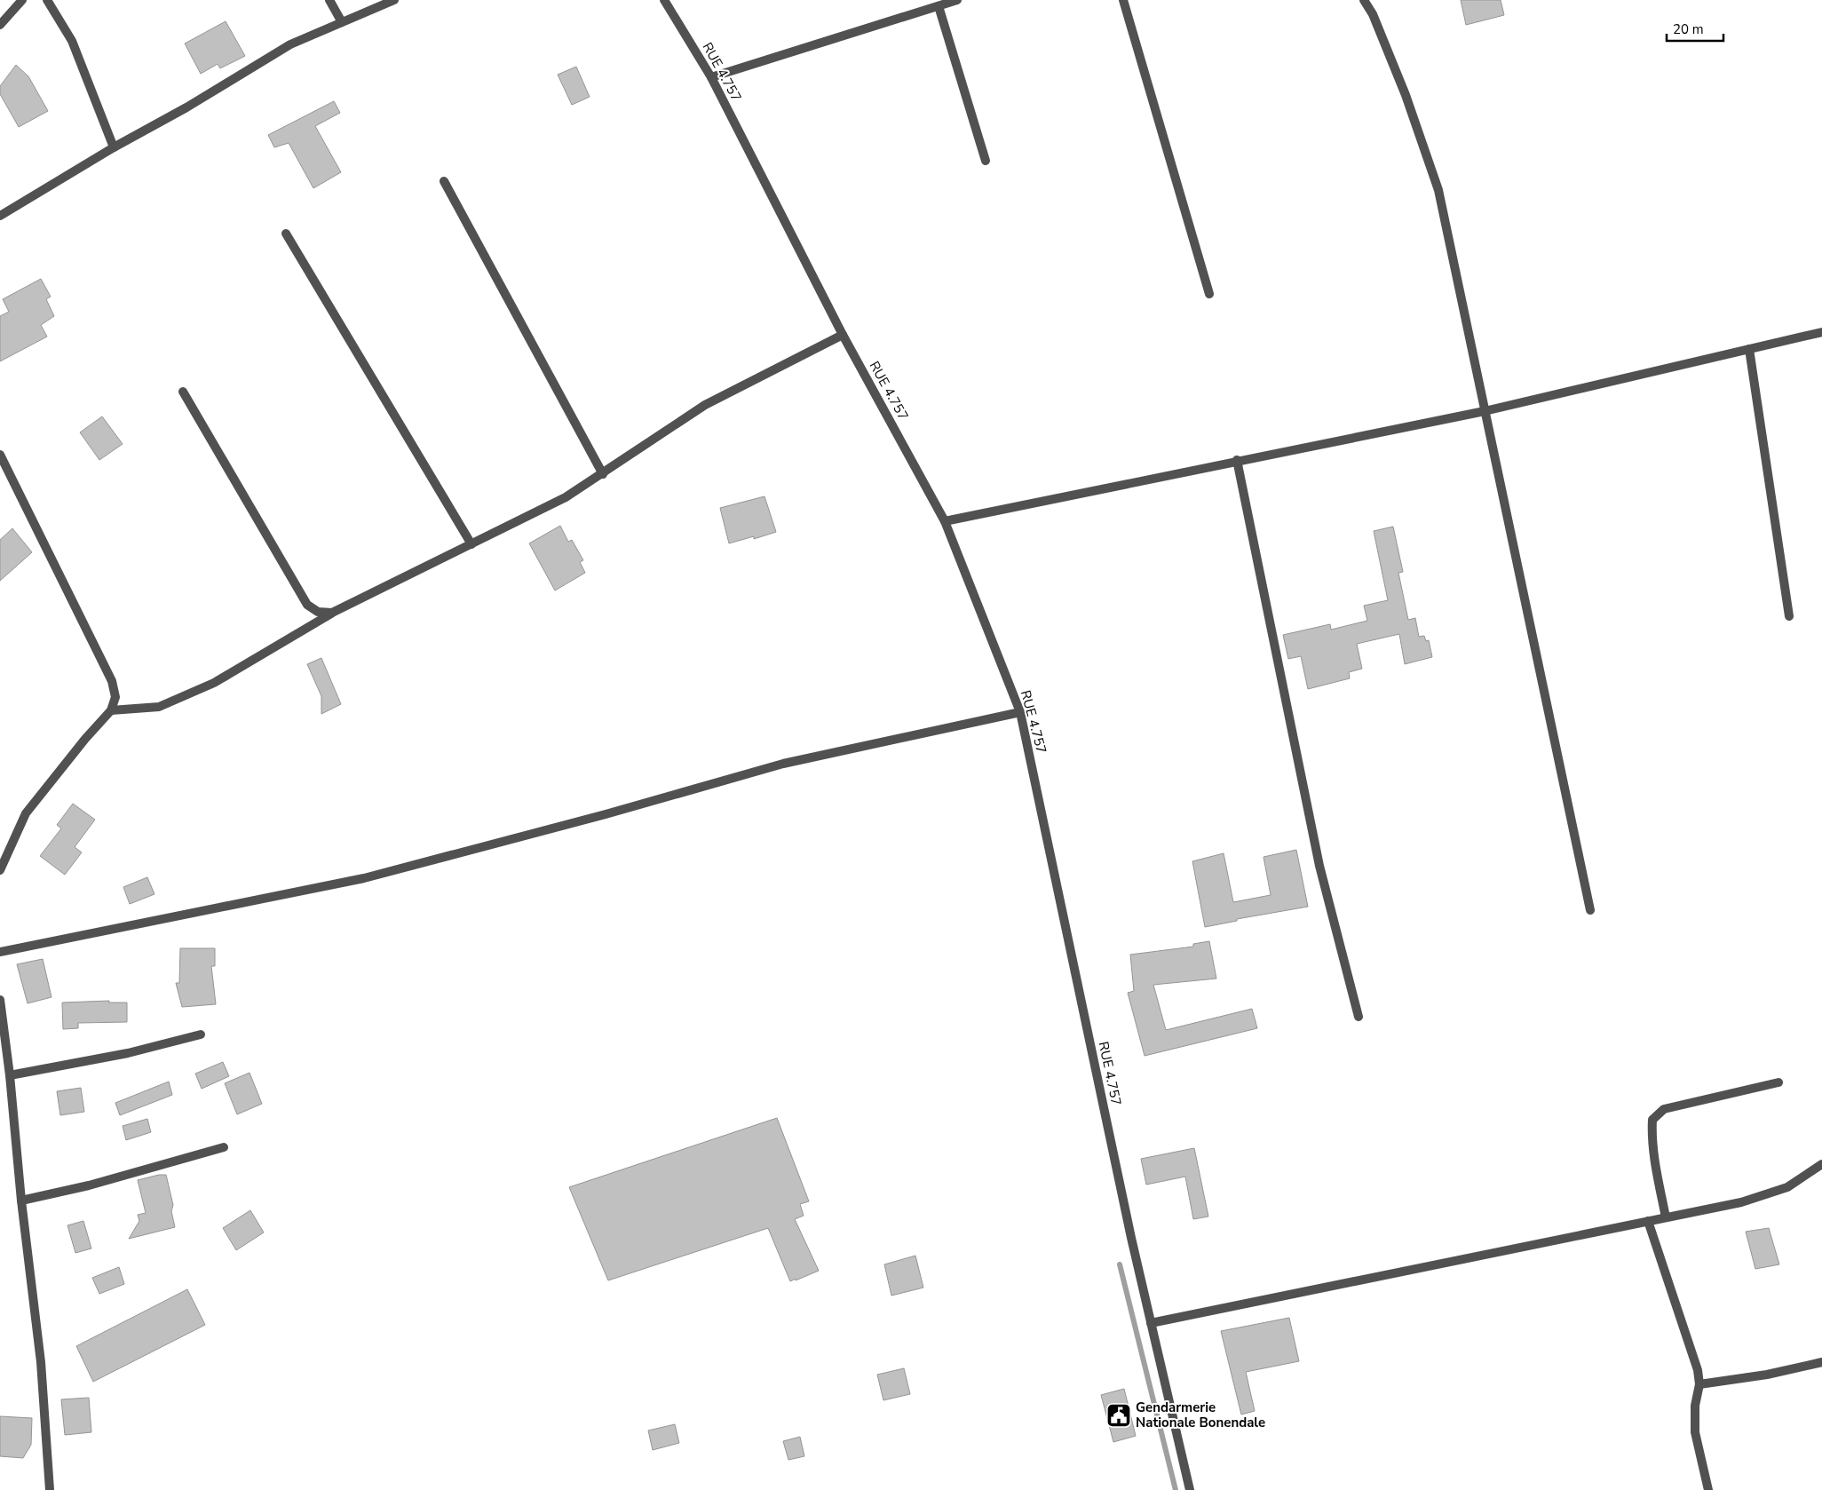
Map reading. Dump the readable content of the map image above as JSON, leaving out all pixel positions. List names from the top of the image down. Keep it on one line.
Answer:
{"streets":{"street":["RUE 4.757"]},"places":{"public building":["Gendarmerie Nationale Bonendale"]},"scale_bar":"20 m"}
